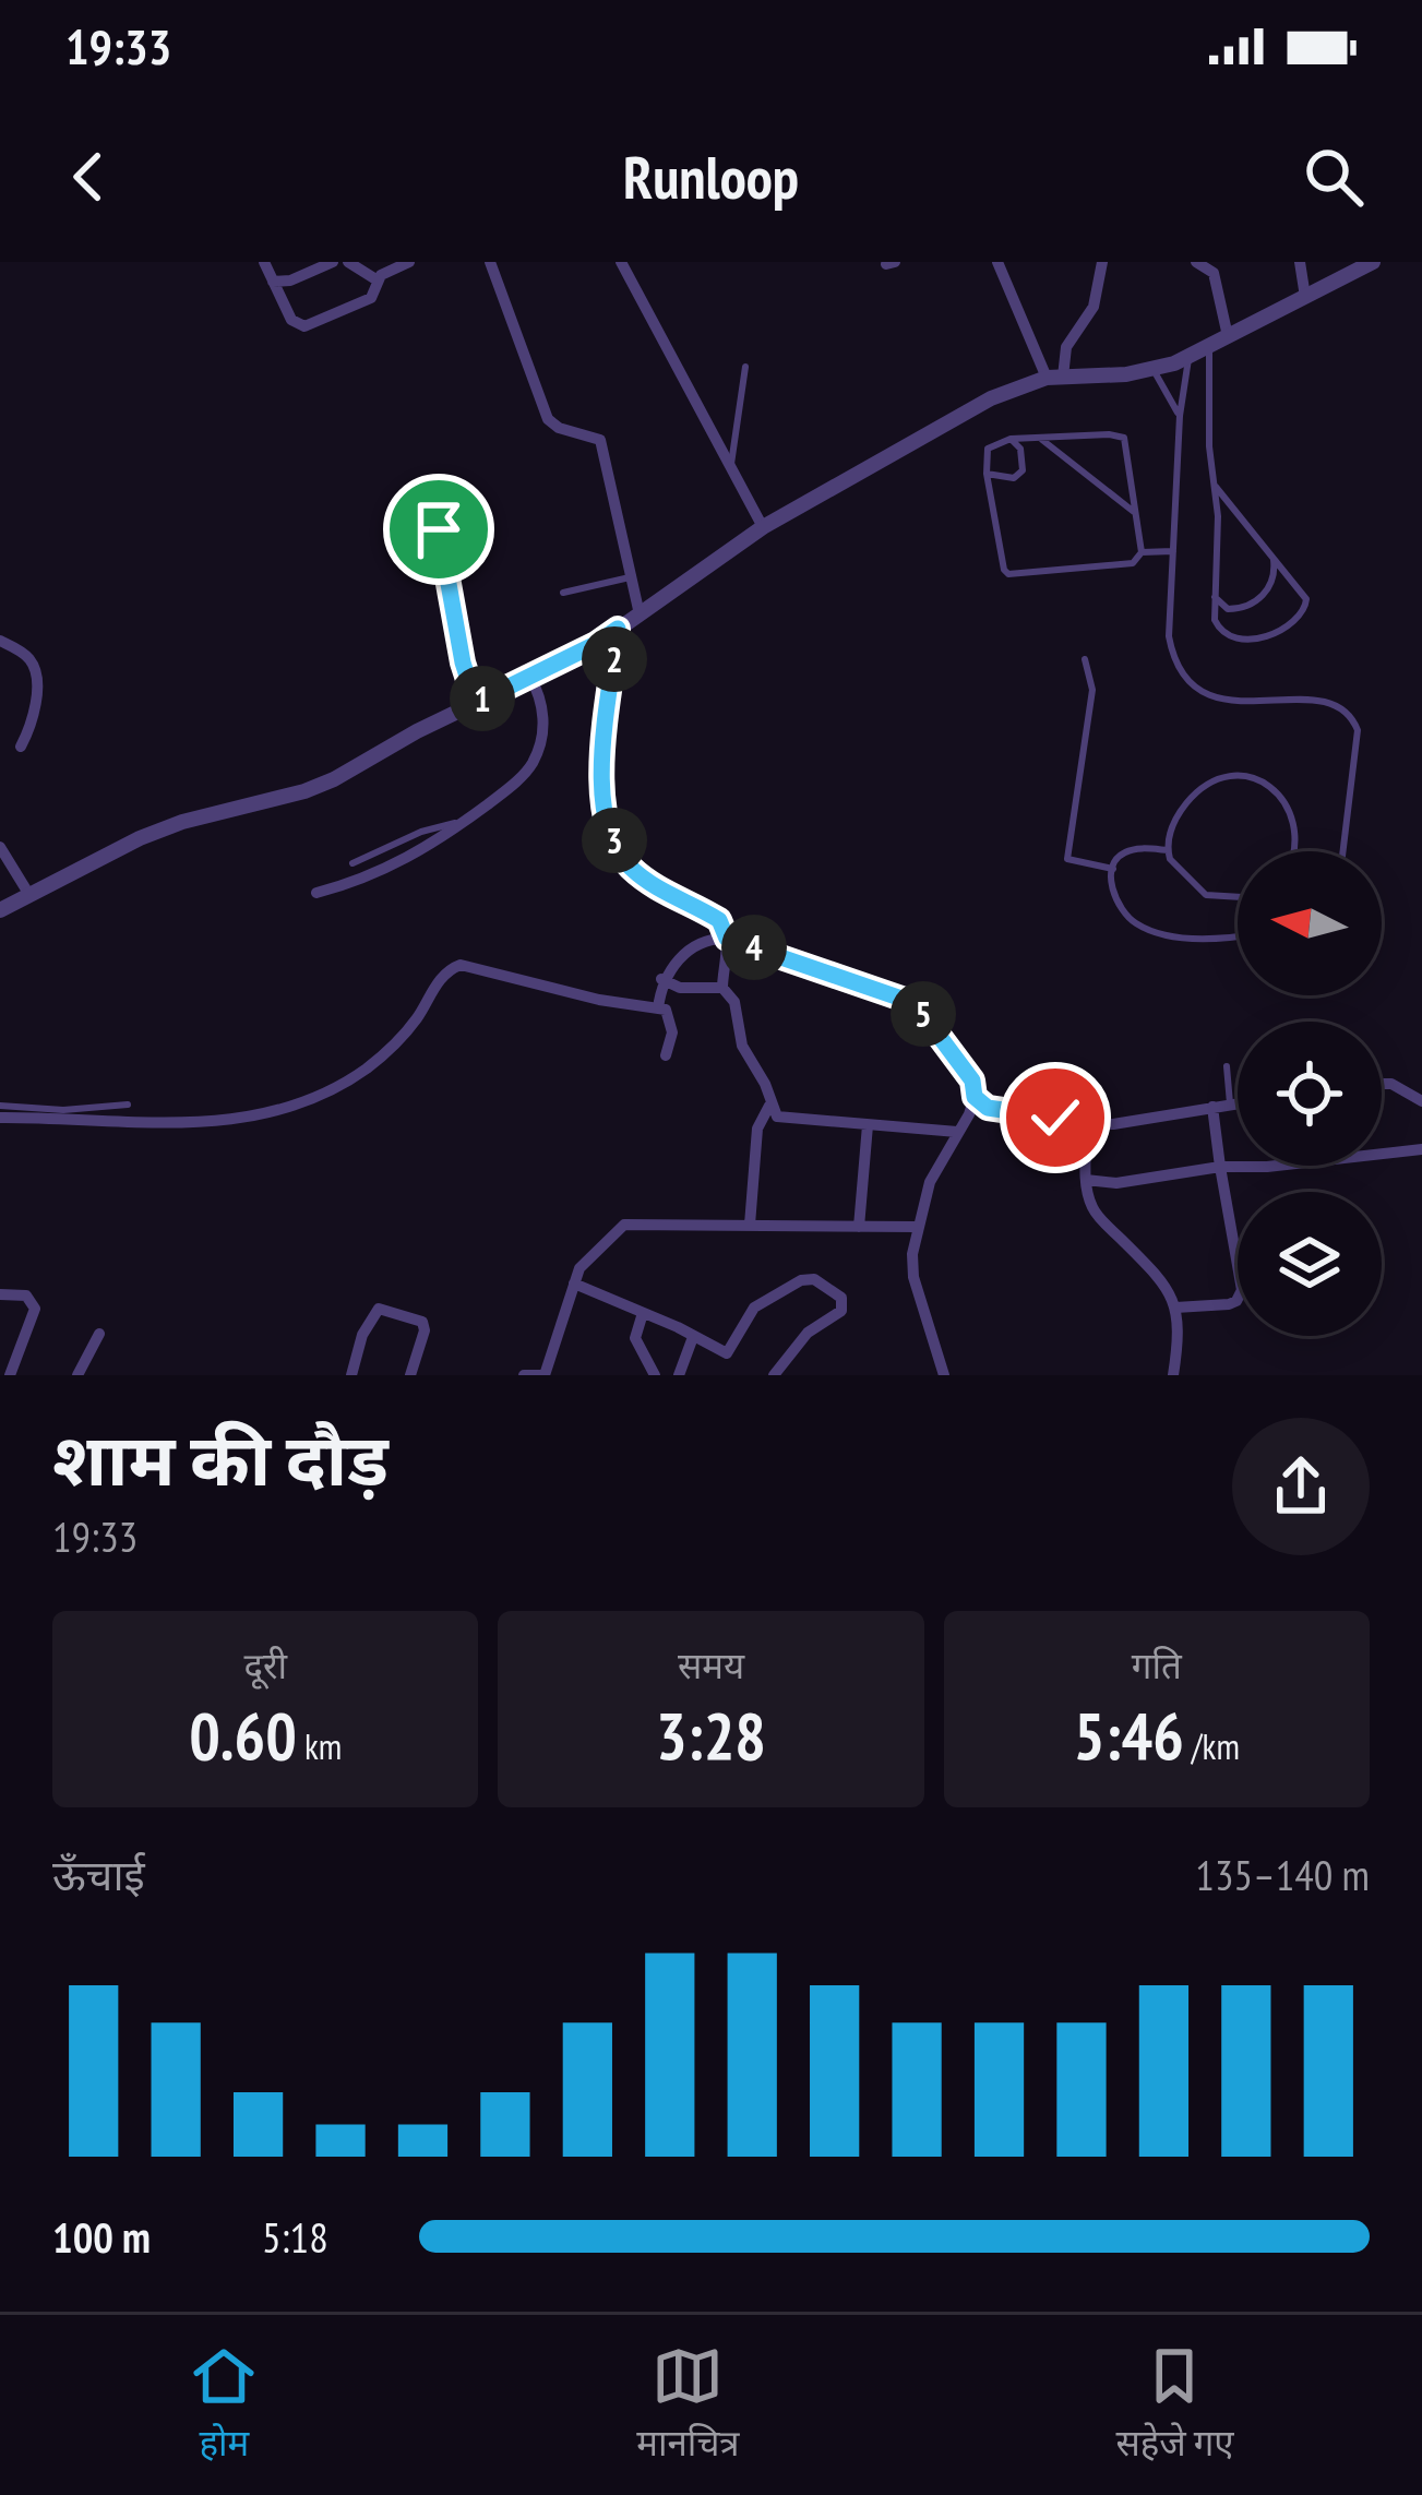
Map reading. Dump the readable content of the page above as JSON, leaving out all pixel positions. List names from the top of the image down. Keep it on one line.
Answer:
{"north":"left","page":{"status":"19:33","header":"Runloop","pins":["2","1","3","4","5"],"heading":["शाम की दौड़","19:33"],"stats":[["दूरी","0.60 km"],["समय","3:28"],["गति","5:46 /km"]],"chart":["ऊँचाई","135–140 m"],"list":[{"name":"100 m","note":"5:18"}],"tabs":["होम","मानचित्र","सहेजे गए"]}}
